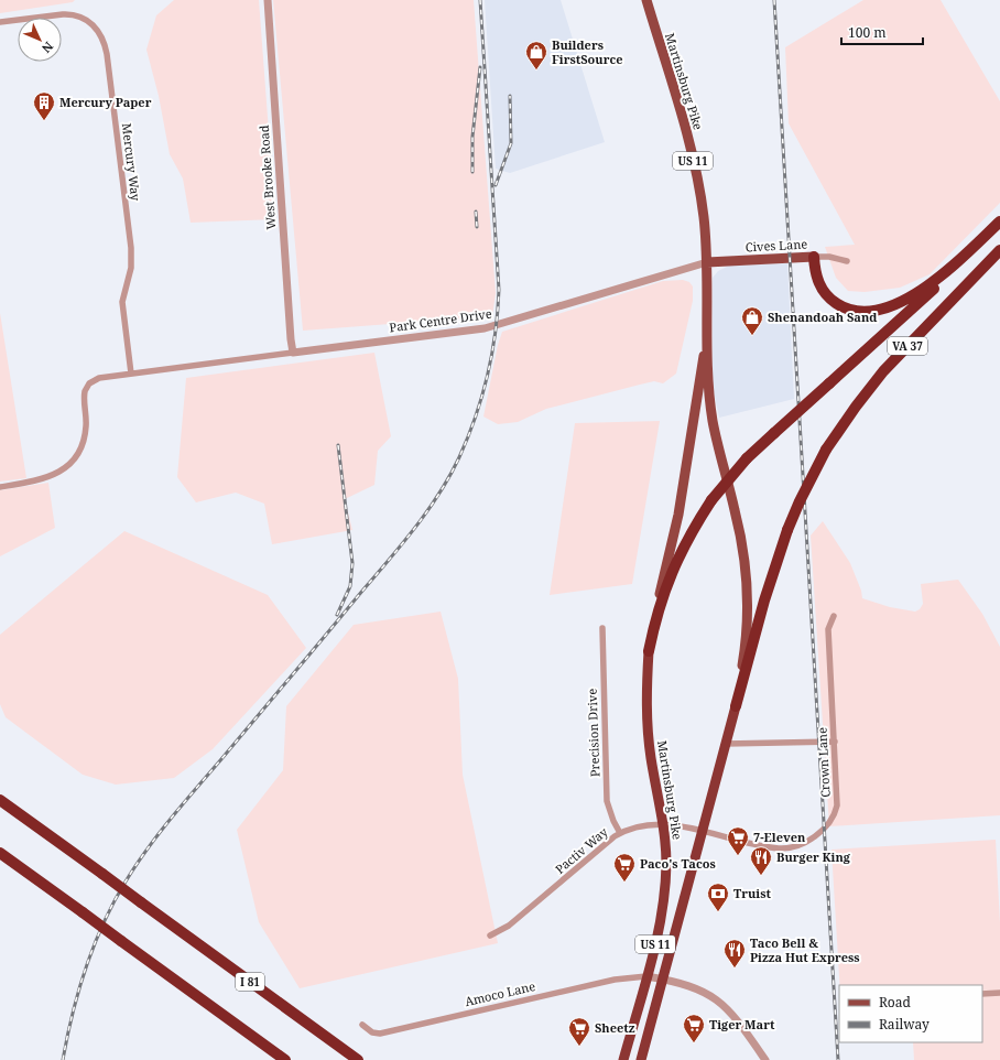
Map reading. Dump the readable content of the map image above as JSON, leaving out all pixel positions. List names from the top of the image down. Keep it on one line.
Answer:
{"streets":{"highway":["Martinsburg Pike","US 11","VA 37","I 81"],"main road":["Cives Lane"],"street":["Mercury Way","West Brooke Road","Park Centre Drive","Precision Drive","Crown Lane","Pactiv Way","Amoco Lane"]},"crossings":[["Martinsburg Pike","US 11"],["Martinsburg Pike","Cives Lane"],["Martinsburg Pike","Park Centre Drive"],["Martinsburg Pike","VA 37"],["Martinsburg Pike","Crown Lane"],["Martinsburg Pike","Pactiv Way"],["Martinsburg Pike","Amoco Lane"],["US 11","VA 37"],["Mercury Way","Park Centre Drive"],["West Brooke Road","Park Centre Drive"],["Cives Lane","Park Centre Drive"],["Precision Drive","Pactiv Way"],["Crown Lane","Pactiv Way"]],"places":{"shop":["Builders FirstSource","Shenandoah Sand"],"building":["Mercury Paper"],"supermarket":["7-Eleven","Paco's Tacos","Tiger Mart","Sheetz"],"restaurant":["Burger King","Taco Bell & Pizza Hut Express"],"bank":["Truist"]},"legend":["Road","Railway"],"scale_bar":"100 m","north":"bottom right"}
